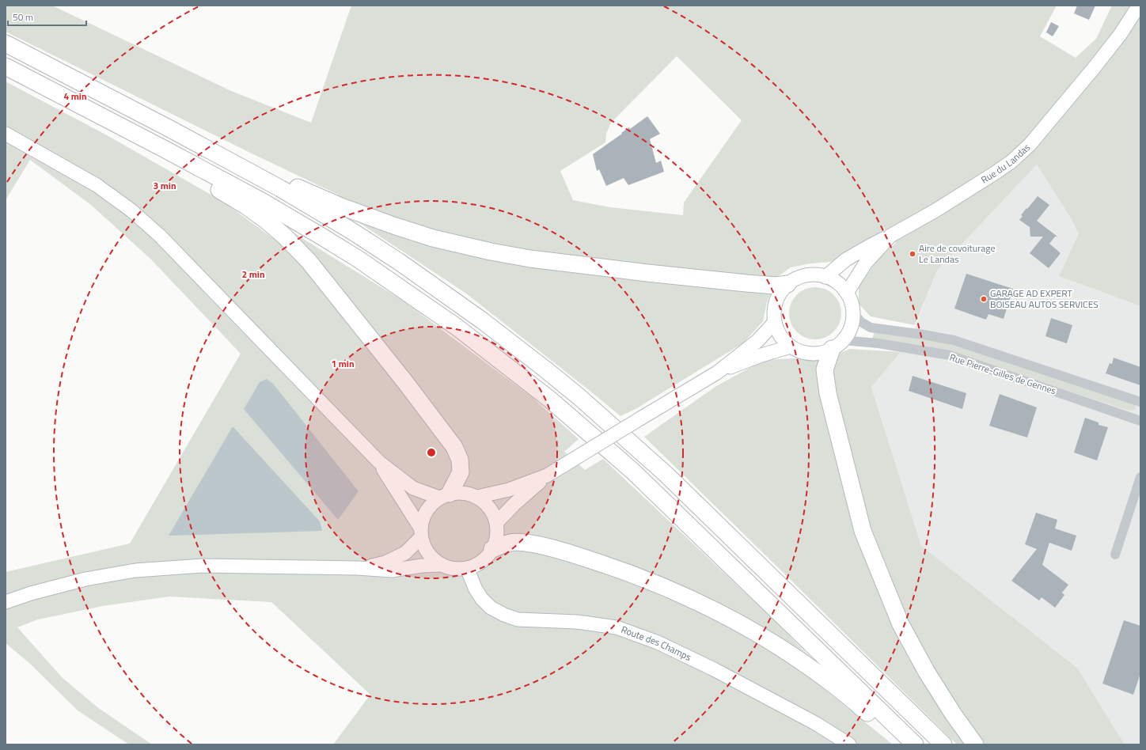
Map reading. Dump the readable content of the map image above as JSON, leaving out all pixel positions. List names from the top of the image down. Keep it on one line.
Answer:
{"streets":{"street":["Rue du Landas","Rue Pierre-Gilles de Gennes","Route des Champs"]},"crossings":[["Rue du Landas","Rue Pierre-Gilles de Gennes"]],"places":["Aire de covoiturage Le Landas","GARAGE AD EXPERT BOISEAU AUTOS SERVICES"],"scale_bar":"50 m","rings":["4 min","3 min","2 min","1 min"]}
